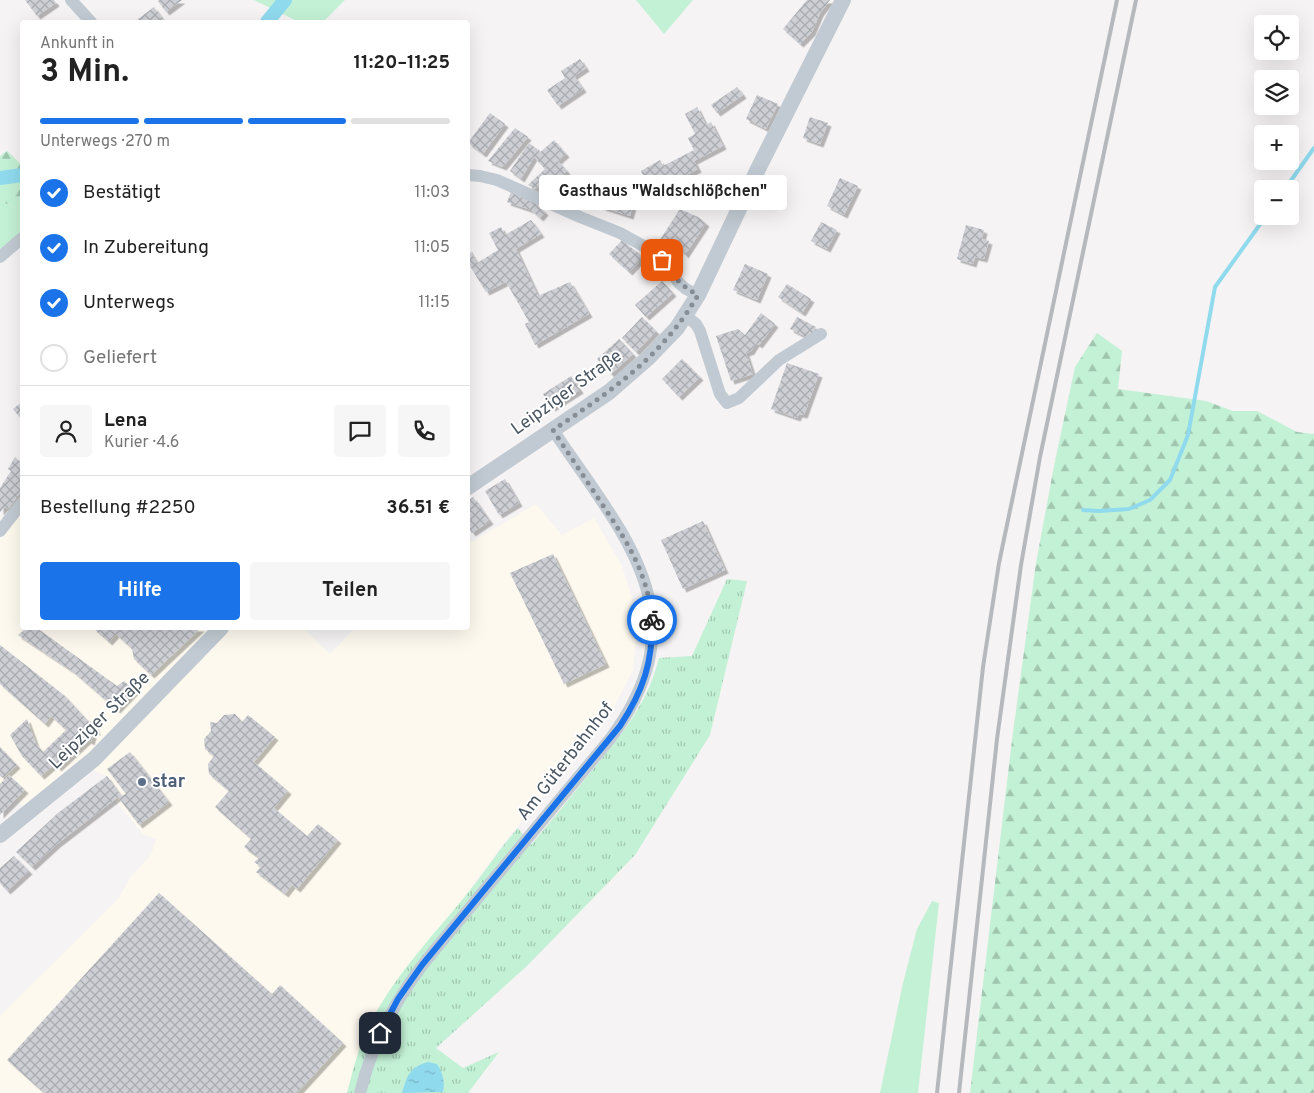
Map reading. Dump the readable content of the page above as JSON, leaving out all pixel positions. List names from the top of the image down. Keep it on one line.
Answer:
{"streets":{"street":["Leipziger Straße","Am Güterbahnhof"]},"crossings":[["Leipziger Straße","Am Güterbahnhof"]],"places":["Gasthaus \"Waldschlößchen\"","star"],"page":{"map_buttons":["+","−"],"heading":["3 Min.","Ankunft in","11:20–11:25"],"panel":["Lena","Kurier · 4.6","Bestellung #2250","36.51 €"],"bar":"Unterwegs · 270 m","list":[["Bestätigt","11:03"],["In Zubereitung","11:05"],["Unterwegs","11:15"],"Geliefert"],"bubble":"Gasthaus \"Waldschlößchen\"","buttons":["Hilfe","Teilen"]}}
